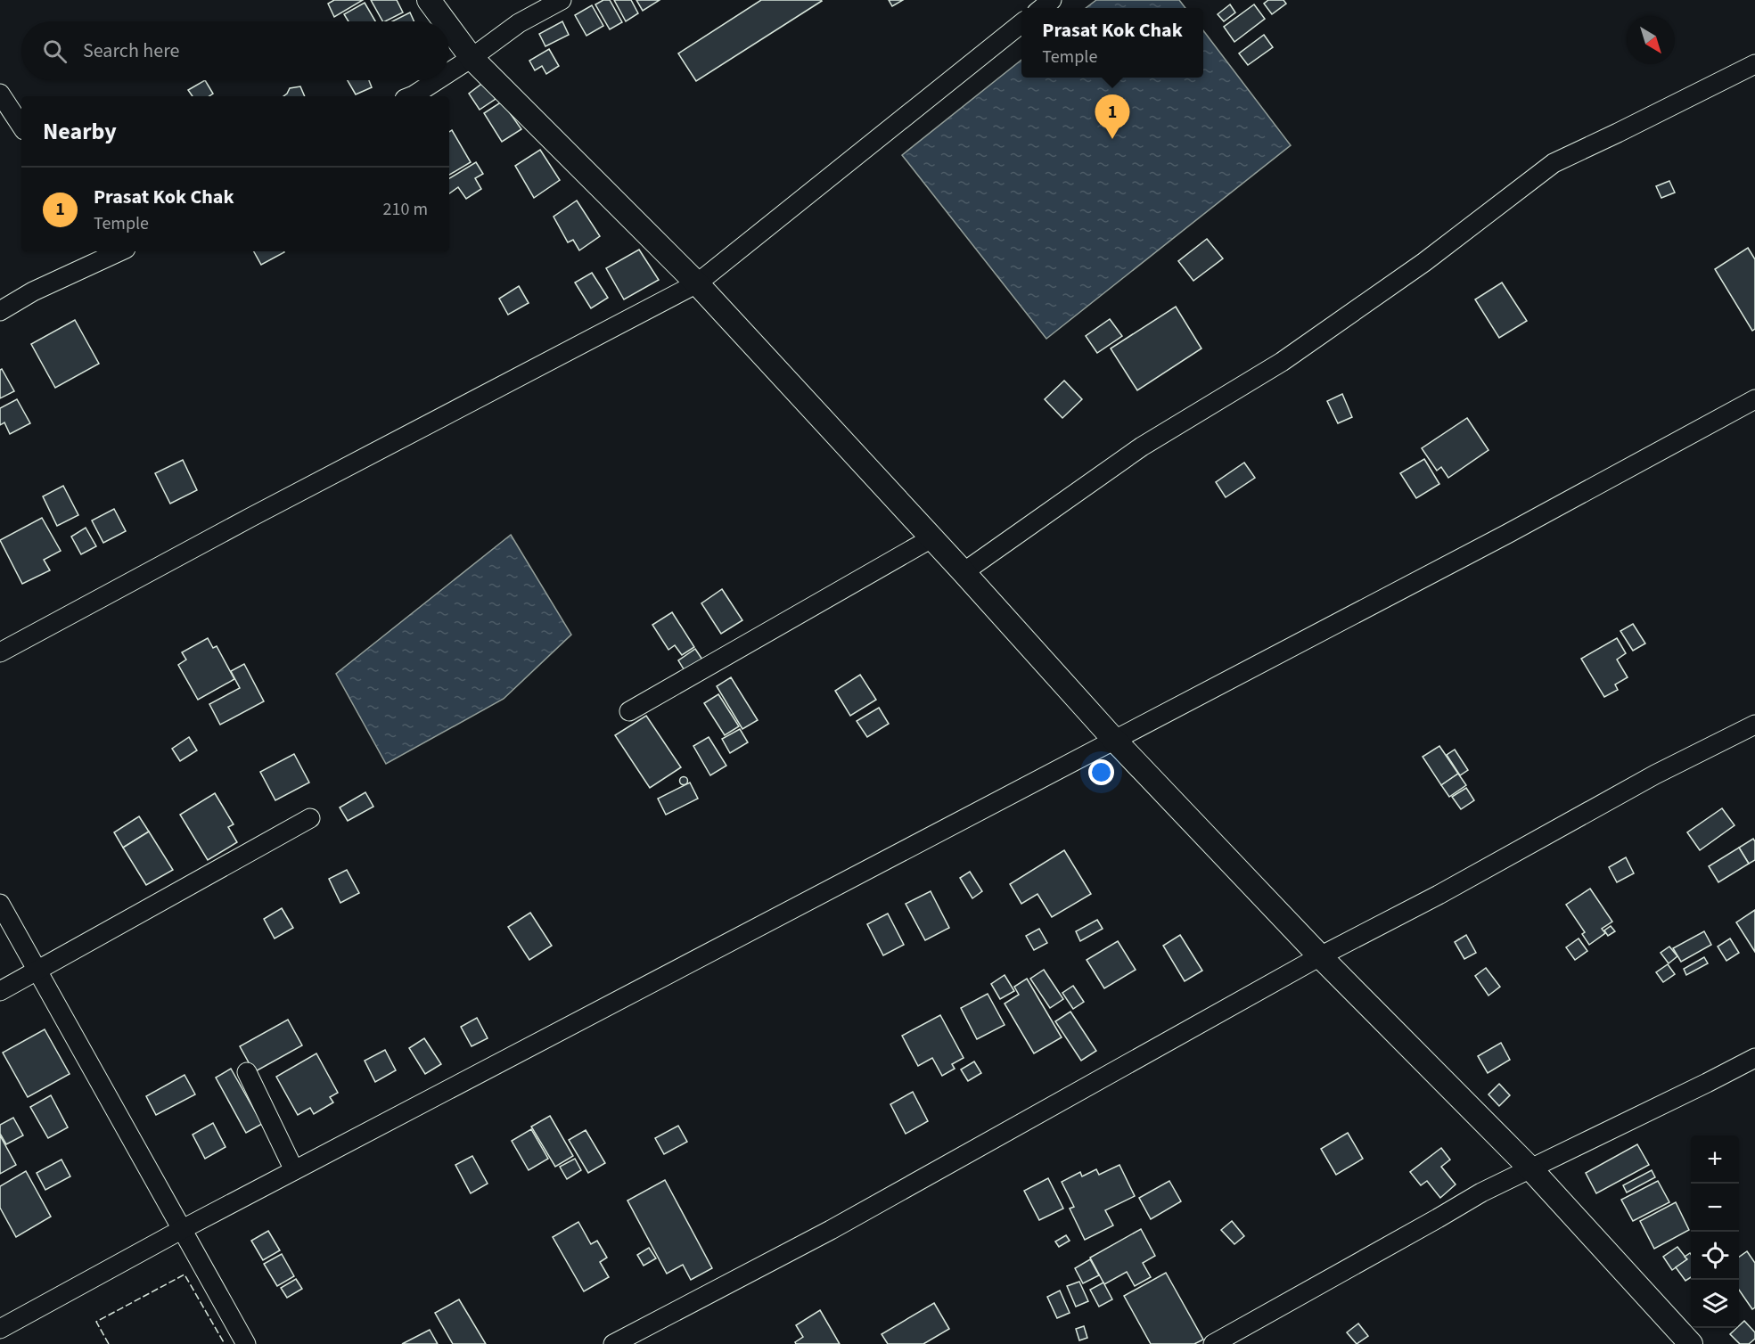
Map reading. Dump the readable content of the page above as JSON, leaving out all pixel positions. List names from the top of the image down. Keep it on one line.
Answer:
{"north":"bottom right","page":{"popup":["Prasat Kok Chak","Temple"],"search":"Search here","pins":"1","heading":"Nearby","list":[{"mark":"1","name":"Prasat Kok Chak","note":"Temple","value":"210 m"}],"map_buttons":["+","−"]}}
